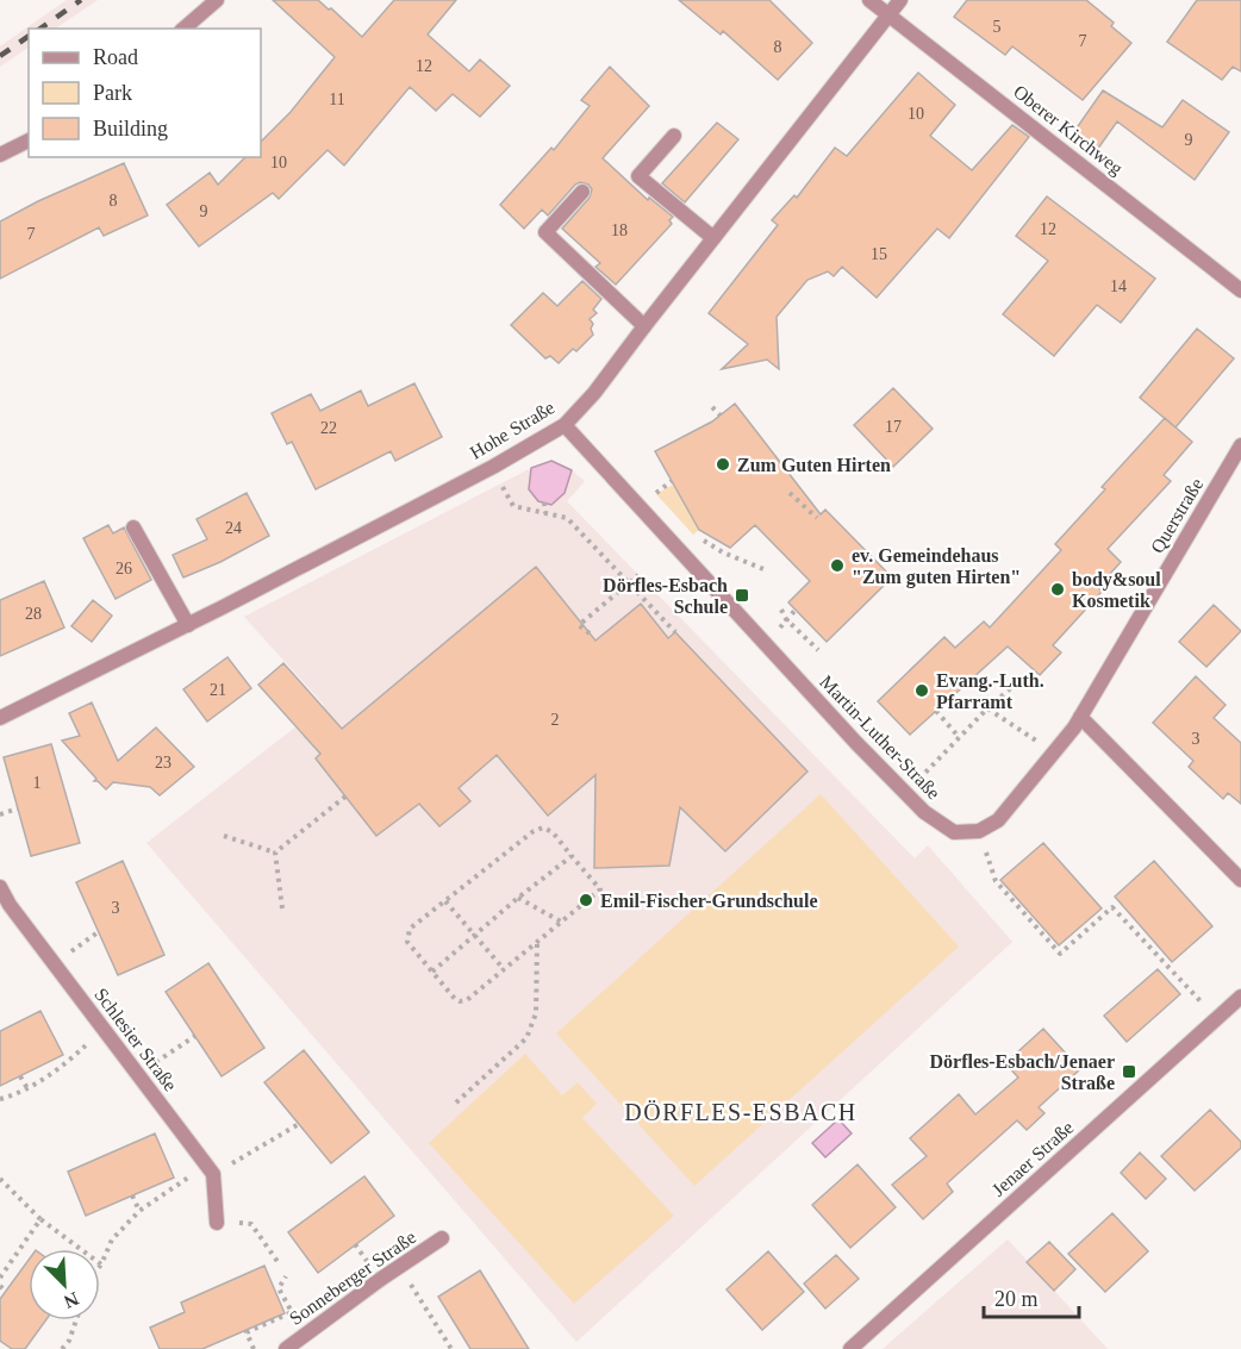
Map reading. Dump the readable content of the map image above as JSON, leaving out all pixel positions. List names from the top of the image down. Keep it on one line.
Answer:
{"streets":{"street":["Oberer Kirchweg","Hohe Straße","Querstraße","Martin-Luther-Straße","Schlesier Straße","Jenaer Straße","Sonneberger Straße"]},"crossings":[["Oberer Kirchweg","Hohe Straße"],["Hohe Straße","Martin-Luther-Straße"]],"districts":["DÖRFLES-ESBACH"],"places":{"other":["Zum Guten Hirten","ev. Gemeindehaus \"Zum guten Hirten\"","body&soul Kosmetik","Evang.-Luth. Pfarramt","Emil-Fischer-Grundschule"],"transit":["Dörfles-Esbach Schule","Dörfles-Esbach/Jenaer Straße"]},"house_numbers":["5","7","8","12","11","10","9","10","8","9","12","18","7","15","14","17","22","24","26","28","21","2","3","23","1","3"],"legend":["Road","Park","Building"],"scale_bar":"20 m","north":"bottom right"}
